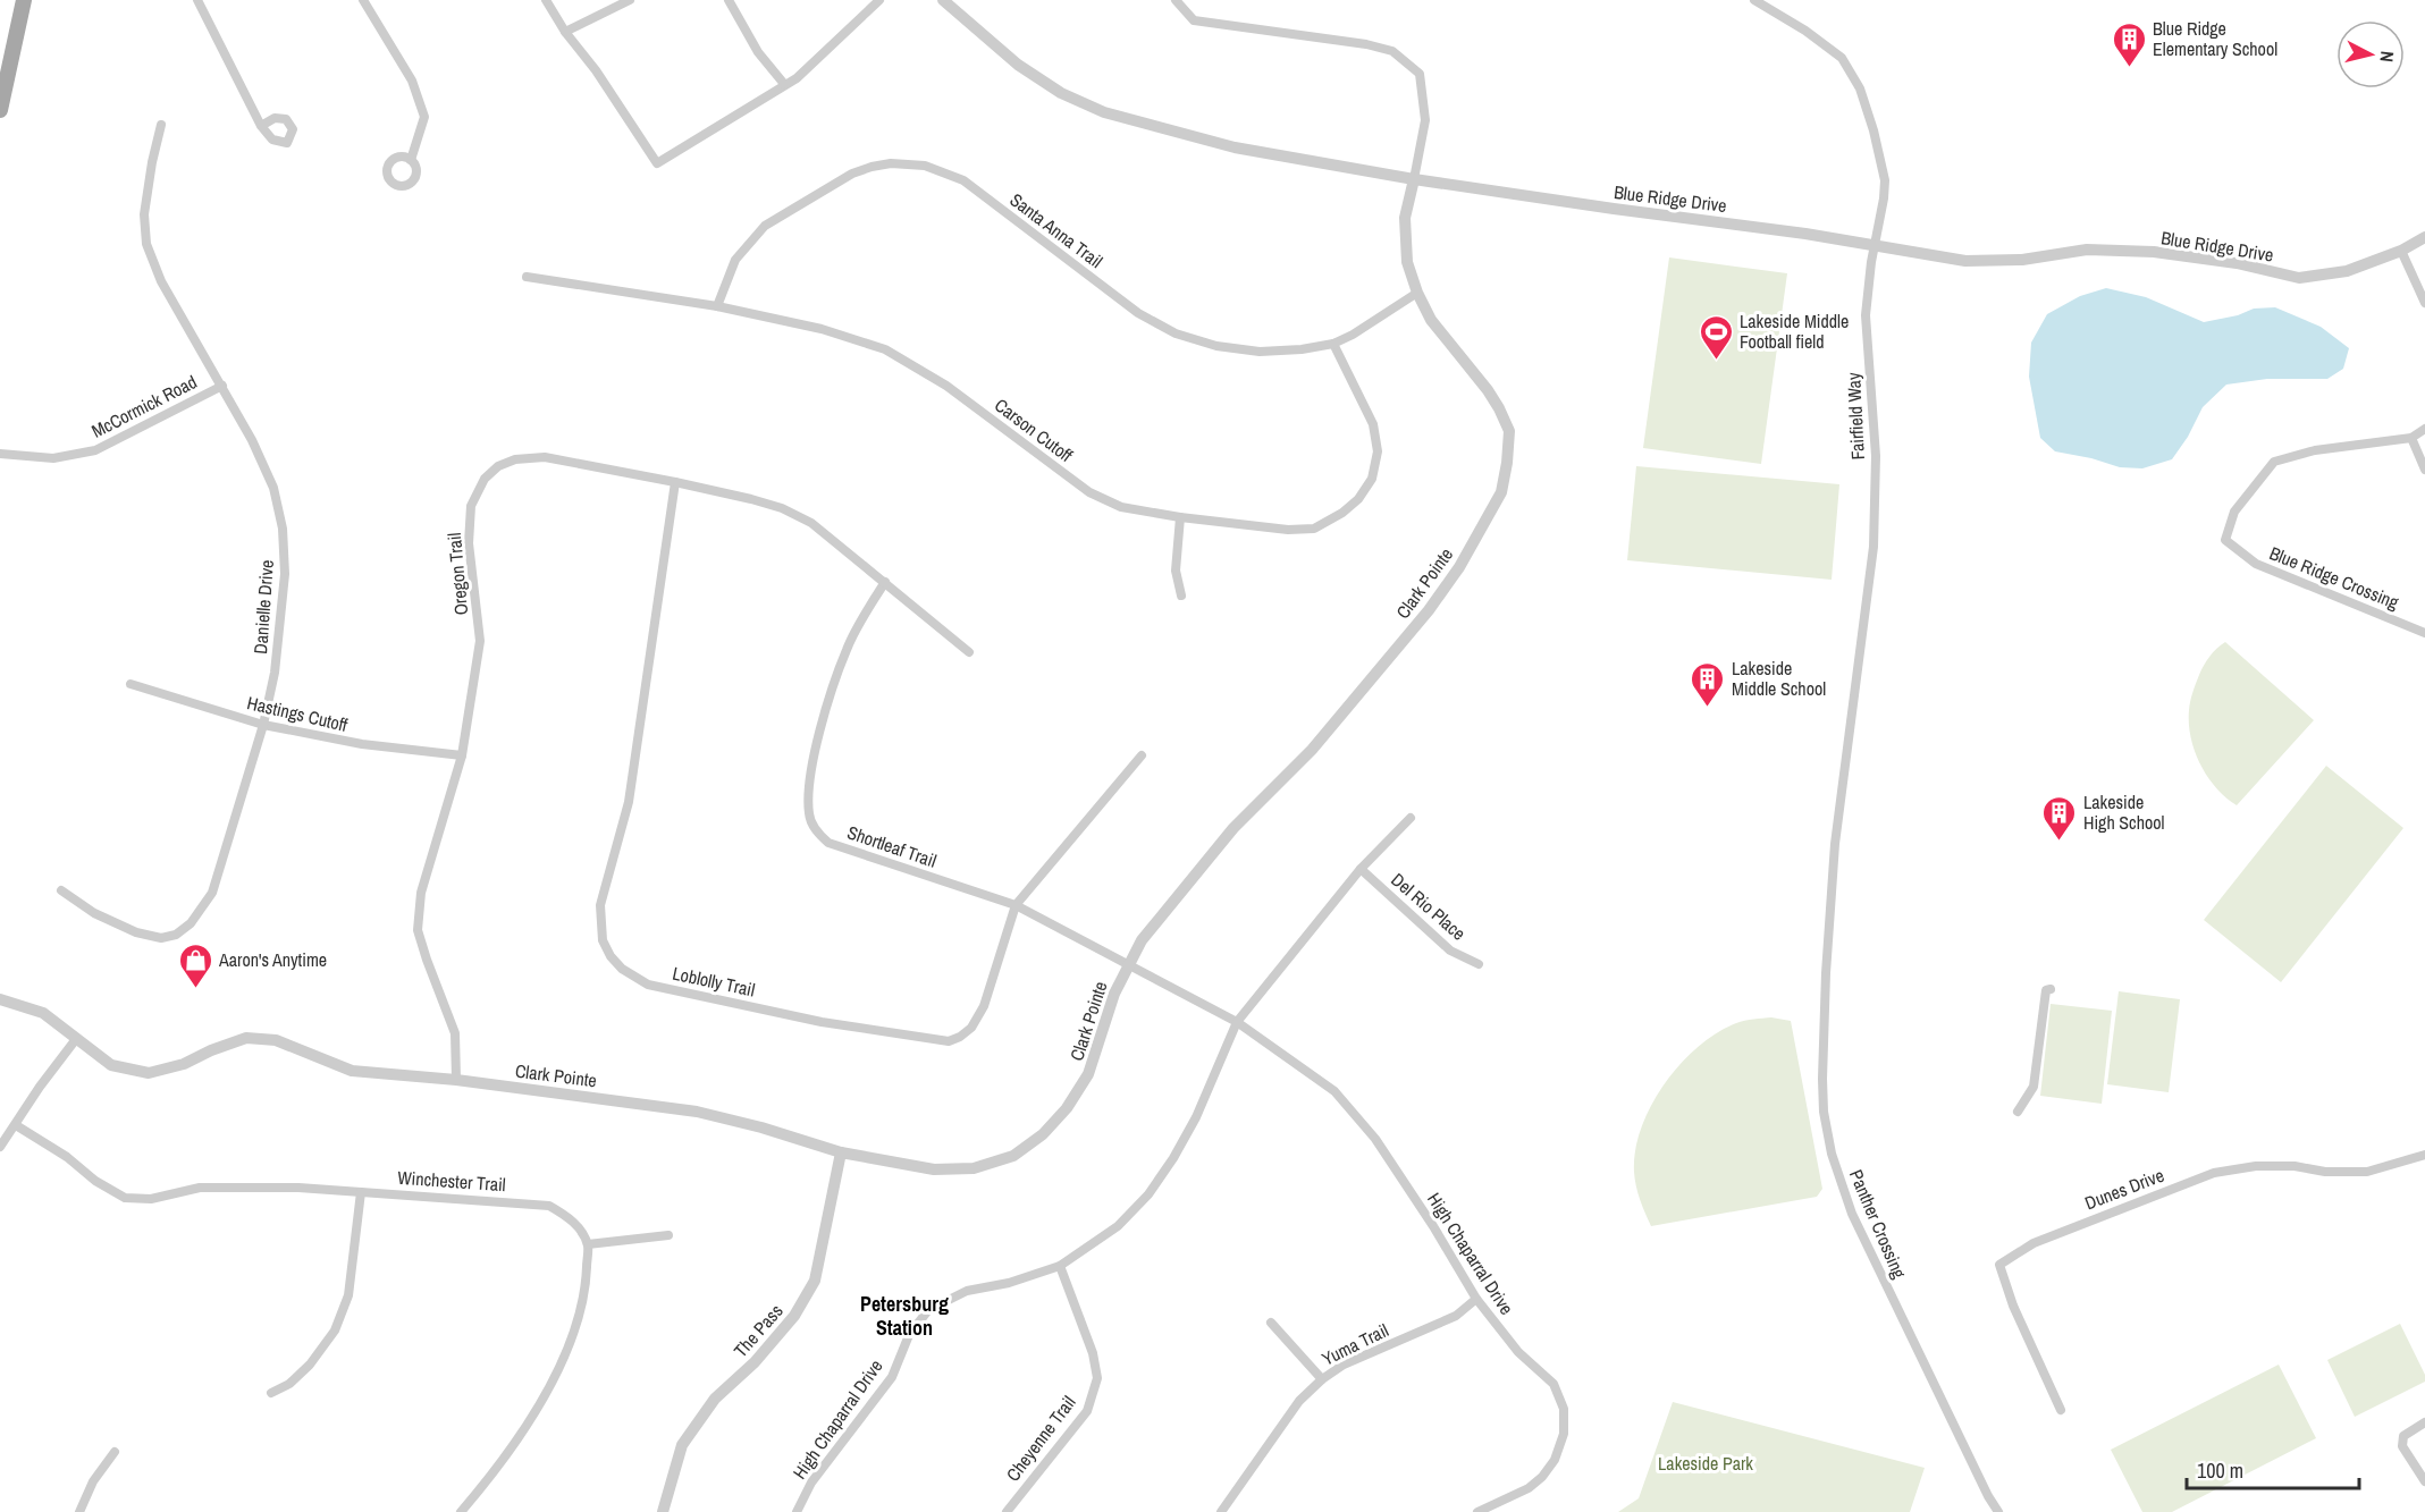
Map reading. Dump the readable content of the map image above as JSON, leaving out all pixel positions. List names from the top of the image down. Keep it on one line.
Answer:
{"streets":{"street":["Blue Ridge Drive","Santa Anna Trail","McCormick Road","Fairfield Way","Carson Cutoff","Oregon Trail","Blue Ridge Crossing","Clark Pointe","Danielle Drive","Hastings Cutoff","Shortleaf Trail","Del Rio Place","Loblolly Trail","Winchester Trail","Dunes Drive","Panther Crossing","High Chaparral Drive","The Pass","Yuma Trail","Cheyenne Trail"]},"crossings":[["Blue Ridge Drive","Fairfield Way"],["Blue Ridge Drive","Clark Pointe"],["Santa Anna Trail","Carson Cutoff"],["Santa Anna Trail","Clark Pointe"],["McCormick Road","Danielle Drive"],["Fairfield Way","Panther Crossing"],["Oregon Trail","Clark Pointe"],["Oregon Trail","Hastings Cutoff"],["Oregon Trail","Shortleaf Trail"],["Oregon Trail","Loblolly Trail"],["Clark Pointe","Shortleaf Trail"],["Clark Pointe","High Chaparral Drive"],["Clark Pointe","The Pass"],["Danielle Drive","Hastings Cutoff"],["Shortleaf Trail","Loblolly Trail"],["Shortleaf Trail","High Chaparral Drive"],["Del Rio Place","High Chaparral Drive"],["High Chaparral Drive","Yuma Trail"],["High Chaparral Drive","Cheyenne Trail"]],"districts":["Petersburg Station"],"parks":["Lakeside Park"],"places":{"building":["Blue Ridge Elementary School","Lakeside Middle School","Lakeside High School"],"sports":["Lakeside Middle Football field"],"shop":["Aaron's Anytime"]},"scale_bar":"100 m","north":"right"}
